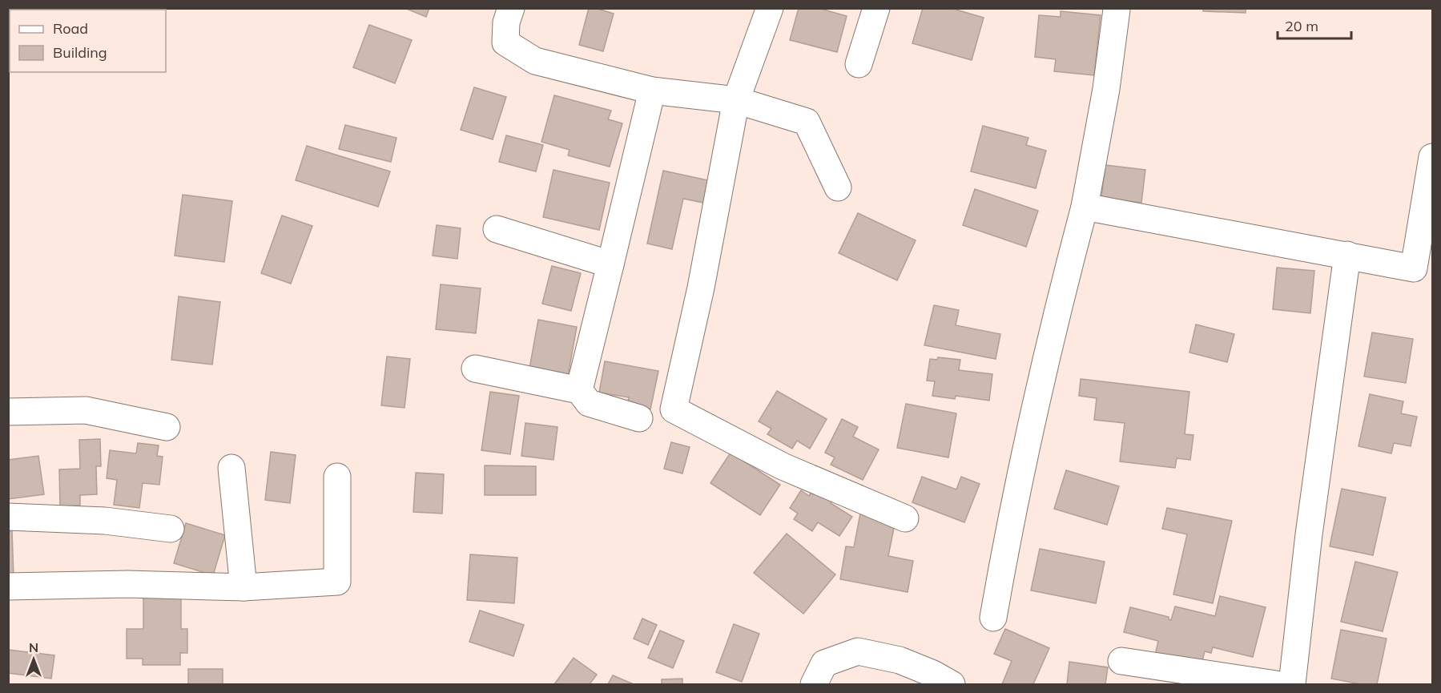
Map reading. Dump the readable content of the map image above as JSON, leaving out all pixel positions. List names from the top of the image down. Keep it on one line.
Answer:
{"legend":["Road","Building"],"scale_bar":"20 m","north":"top"}
